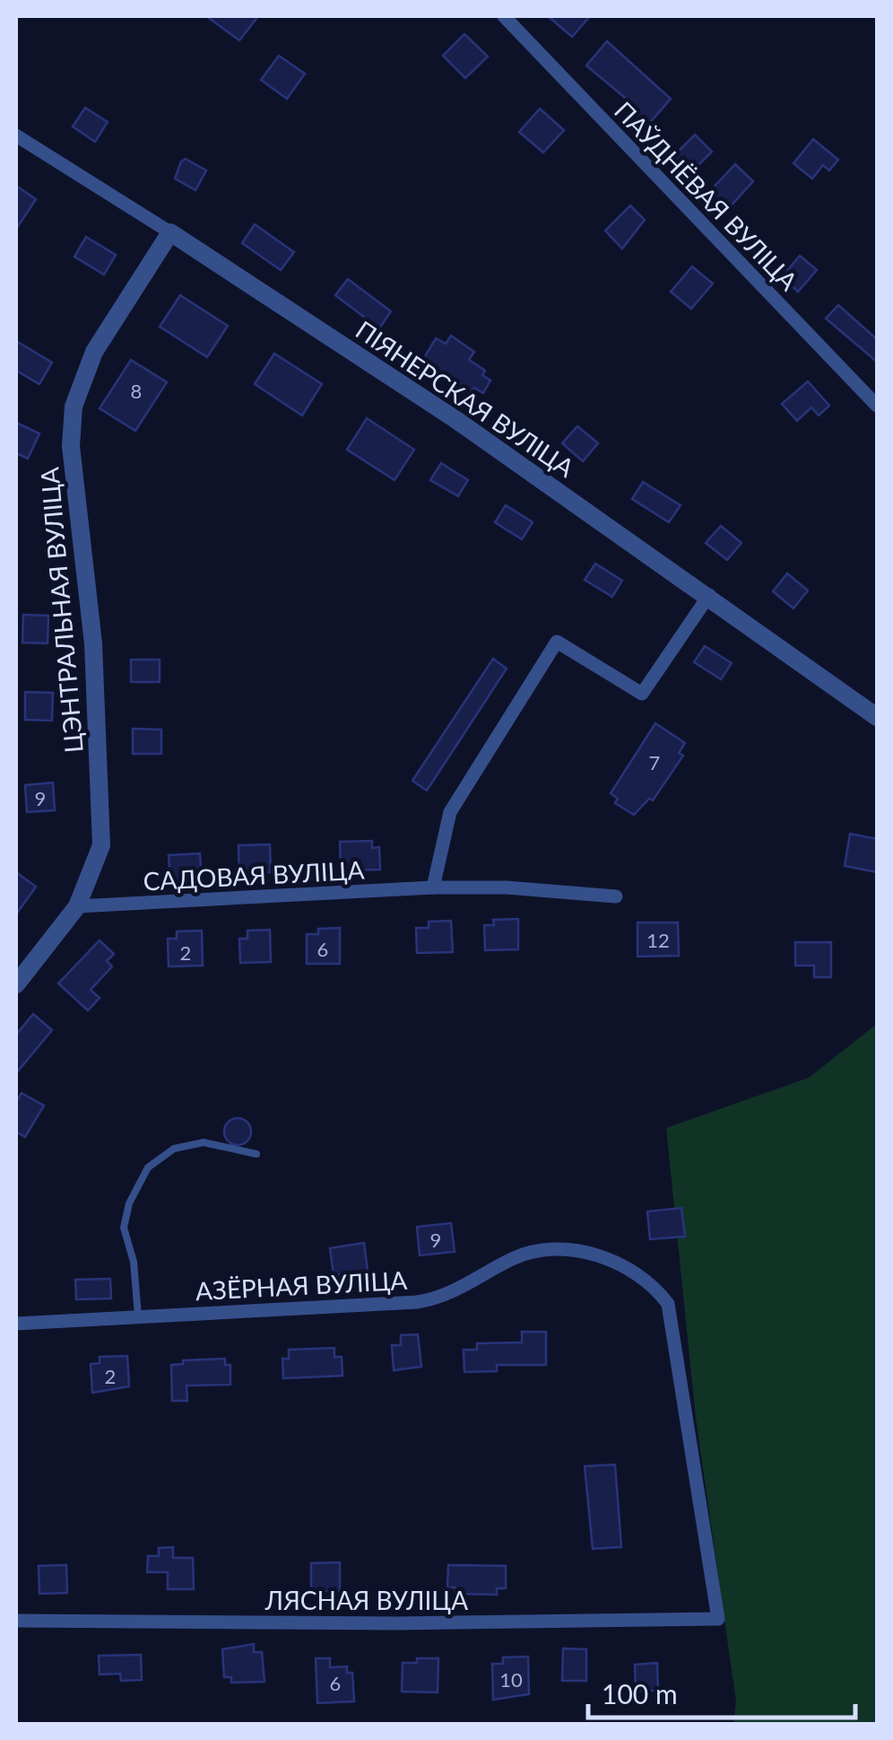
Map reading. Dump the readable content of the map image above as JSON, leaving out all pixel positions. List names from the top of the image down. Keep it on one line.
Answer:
{"streets":{"street":["ПАЎДНЁВАЯ ВУЛІЦА","ПІЯНЕРСКАЯ ВУЛІЦА","ЦЭНТРАЛЬНАЯ ВУЛІЦА","САДОВАЯ ВУЛІЦА","АЗЁРНАЯ ВУЛІЦА","ЛЯСНАЯ ВУЛІЦА"]},"crossings":[["ПІЯНЕРСКАЯ ВУЛІЦА","ЦЭНТРАЛЬНАЯ ВУЛІЦА"],["ЦЭНТРАЛЬНАЯ ВУЛІЦА","САДОВАЯ ВУЛІЦА"],["АЗЁРНАЯ ВУЛІЦА","ЛЯСНАЯ ВУЛІЦА"]],"house_numbers":["8","7","9","12","6","2","9","2","10","6"],"scale_bar":"100 m"}
